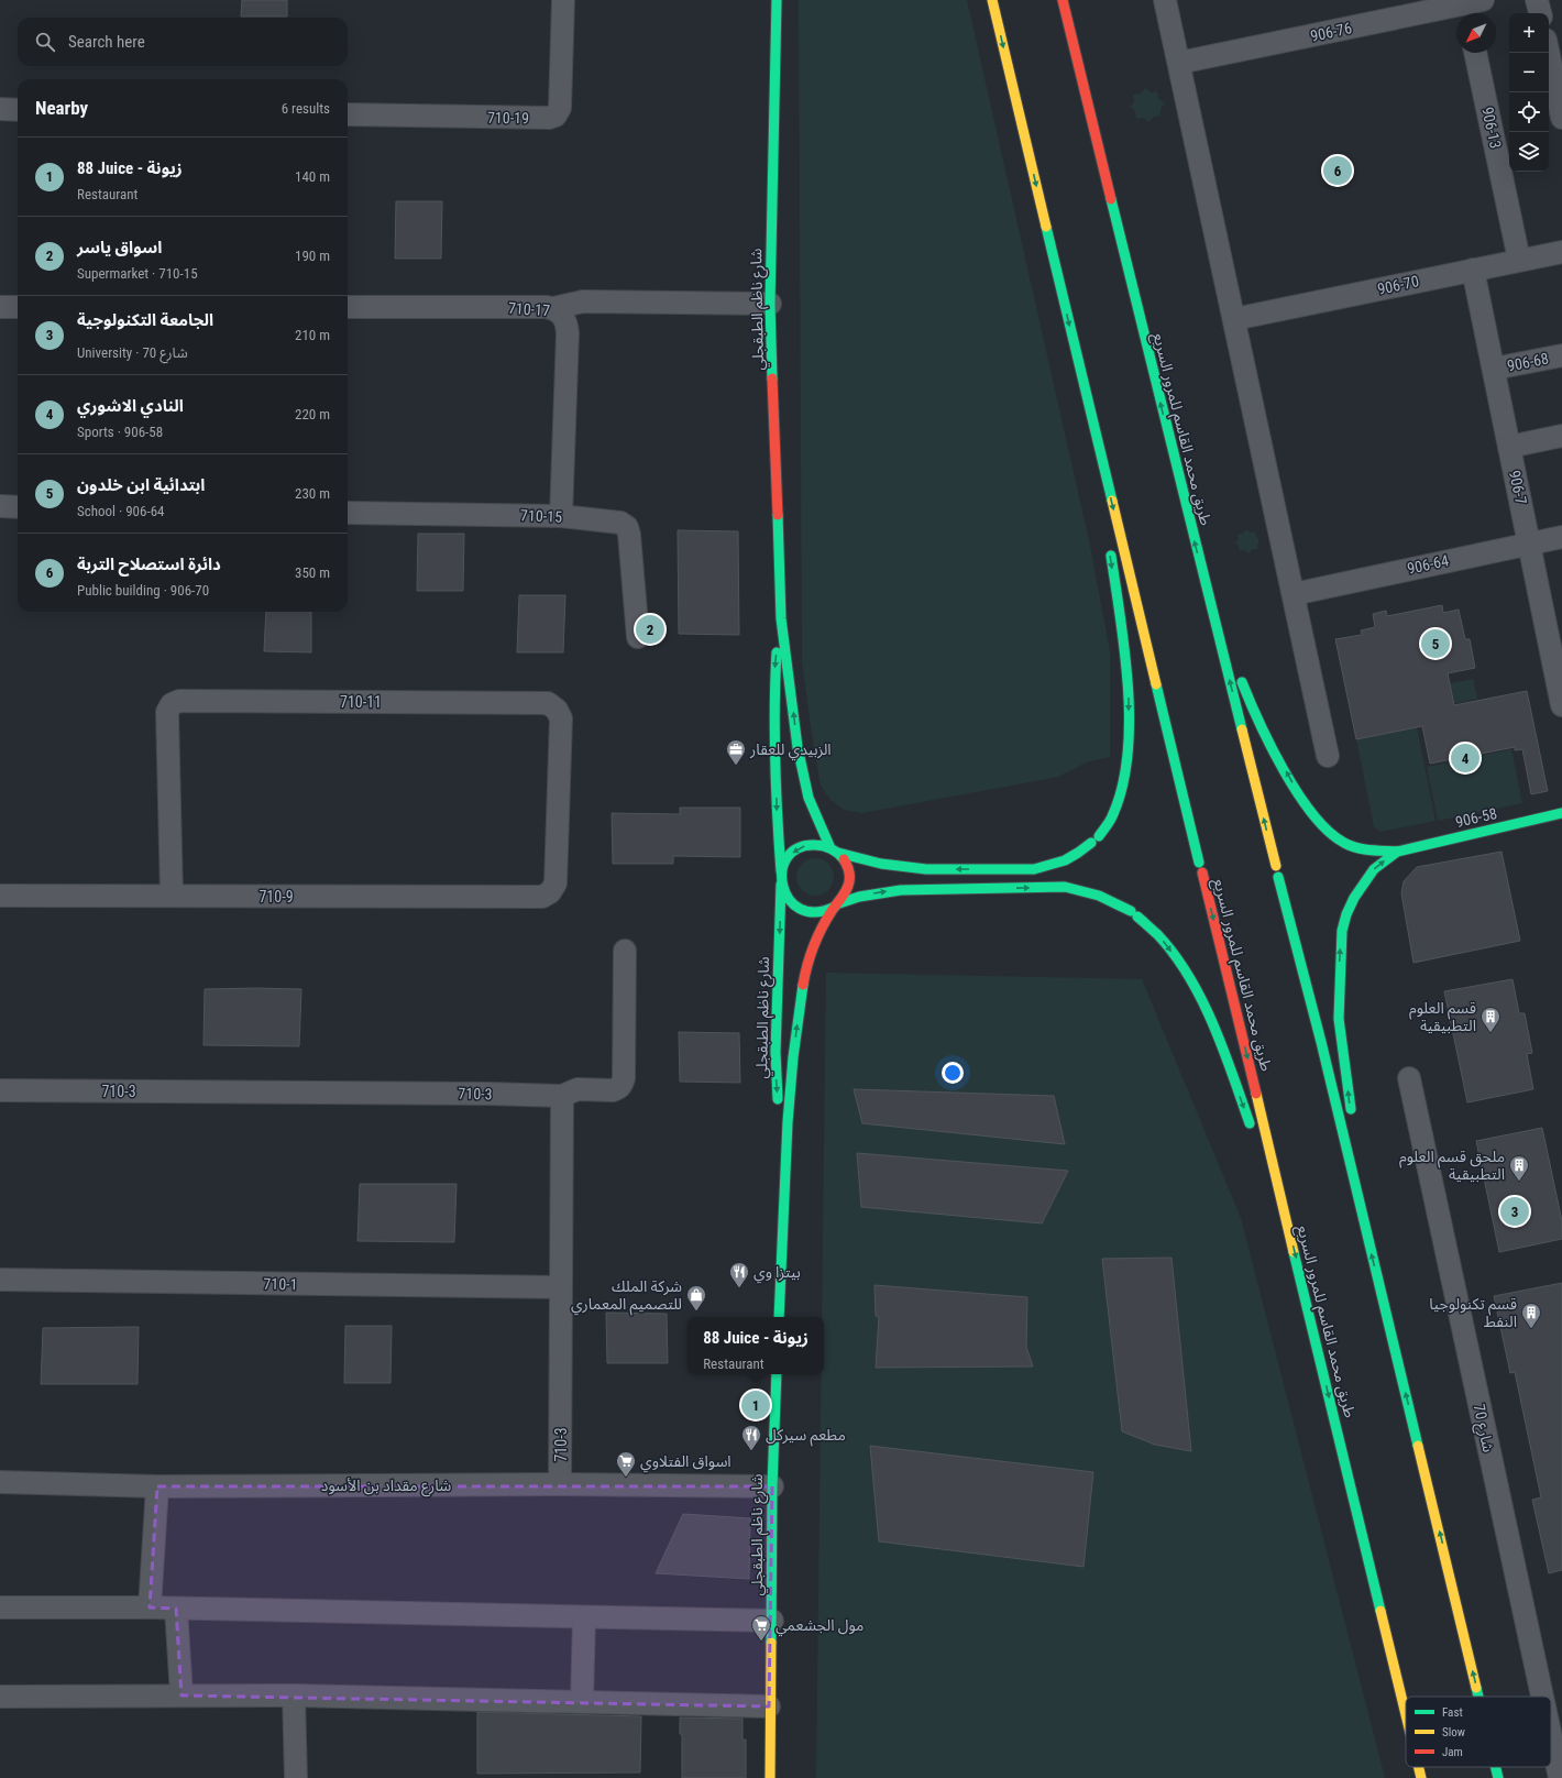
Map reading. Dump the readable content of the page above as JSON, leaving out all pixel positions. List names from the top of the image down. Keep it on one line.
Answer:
{"streets":{"main road":["شارع ناظم الطبقجلي","طريق محمد القاسم للمرور السريع","906-58"],"street":["906-76","710-19","906-13","906-70","710-17","906-68","906-7","710-15","906-64","710-11","710-9","710-3","710-1","شارع 70","شارع مقداد بن الأسود"]},"crossings":[["906-13","906-70"],["906-70","906-7"],["710-17","710-15"],["شارع ناظم الطبقجلي","شارع مقداد بن الأسود"],["906-68","906-7"],["906-7","906-64"],["710-11","710-9"],["710-3","710-1"],["710-3","شارع مقداد بن الأسود"]],"places":{"office":["الزبيدي للعقار"],"building":["قسم العلوم التطبيقية","ملحق قسم العلوم التطبيقية","قسم تكنولوجيا النفط"],"restaurant":["بيتزا وي","مطعم سيركل"],"shop":["شركة الملك للتصميم المعماري"],"supermarket":["اسواق الفتلاوي","مول الجشعمي"]},"legend":["Fast","Slow","Jam"],"north":"bottom left","page":{"map_buttons":["+","−"],"search":"Search here","heading":["Nearby","6 results"],"list":[{"mark":"1","name":"88 Juice - زيونة","note":"Restaurant","value":"140 m"},{"mark":"2","name":"اسواق ياسر","note":"Supermarket · 710-15","value":"190 m"},{"mark":"3","name":"الجامعة التكنولوجية","note":"University · شارع 70","value":"210 m"},{"mark":"4","name":"النادي الاشوري","note":"Sports · 906-58","value":"220 m"},{"mark":"5","name":"ابتدائية ابن خلدون","note":"School · 906-64","value":"230 m"},{"mark":"6","name":"دائرة استصلاح التربة","note":"Public building · 906-70","value":"350 m"}],"pins":["6","2","5","4","3","1"],"popup":["88 Juice - زيونة","Restaurant"]}}
